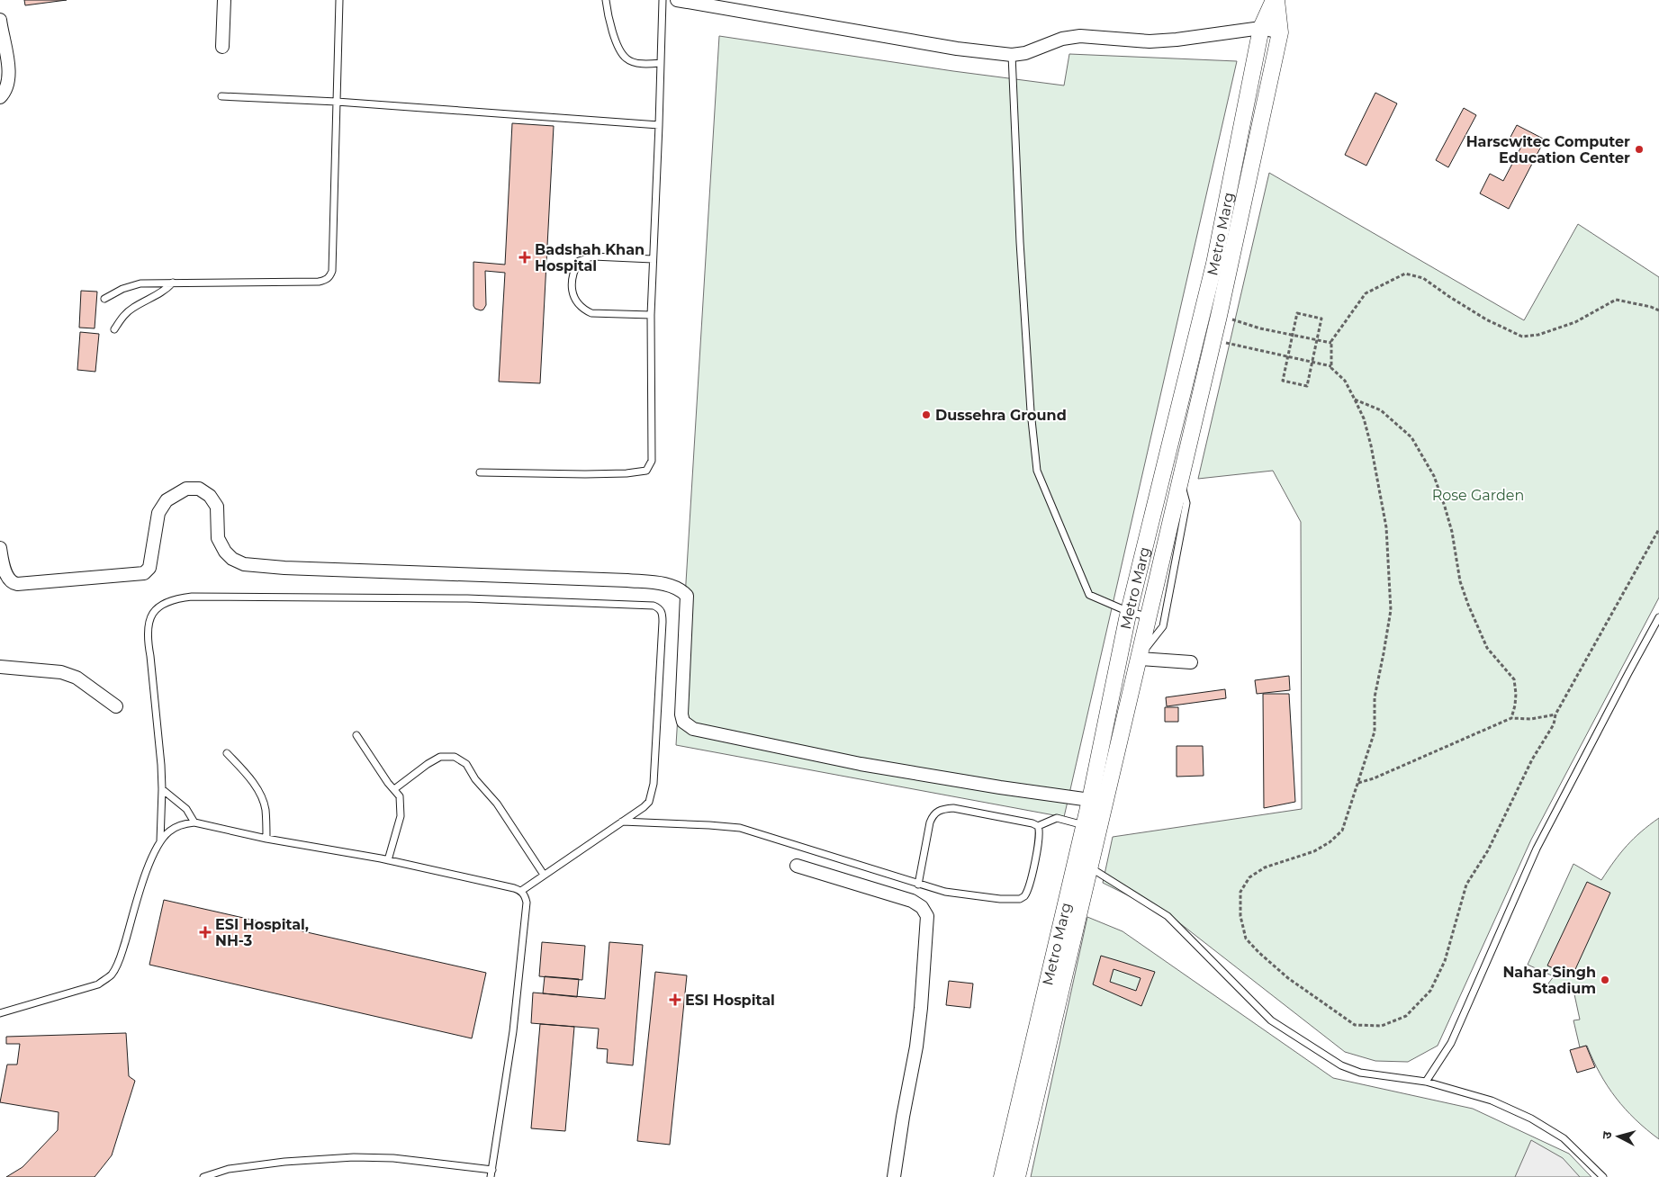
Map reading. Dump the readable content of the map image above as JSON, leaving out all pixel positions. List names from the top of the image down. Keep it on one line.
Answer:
{"streets":{"street":["Metro Marg"]},"parks":["Rose Garden"],"places":{"other":["Harscwitec Computer Education Center","Dussehra Ground","Nahar Singh Stadium"],"health":["Badshah Khan Hospital","ESI Hospital, NH-3","ESI Hospital"]},"north":"left"}
